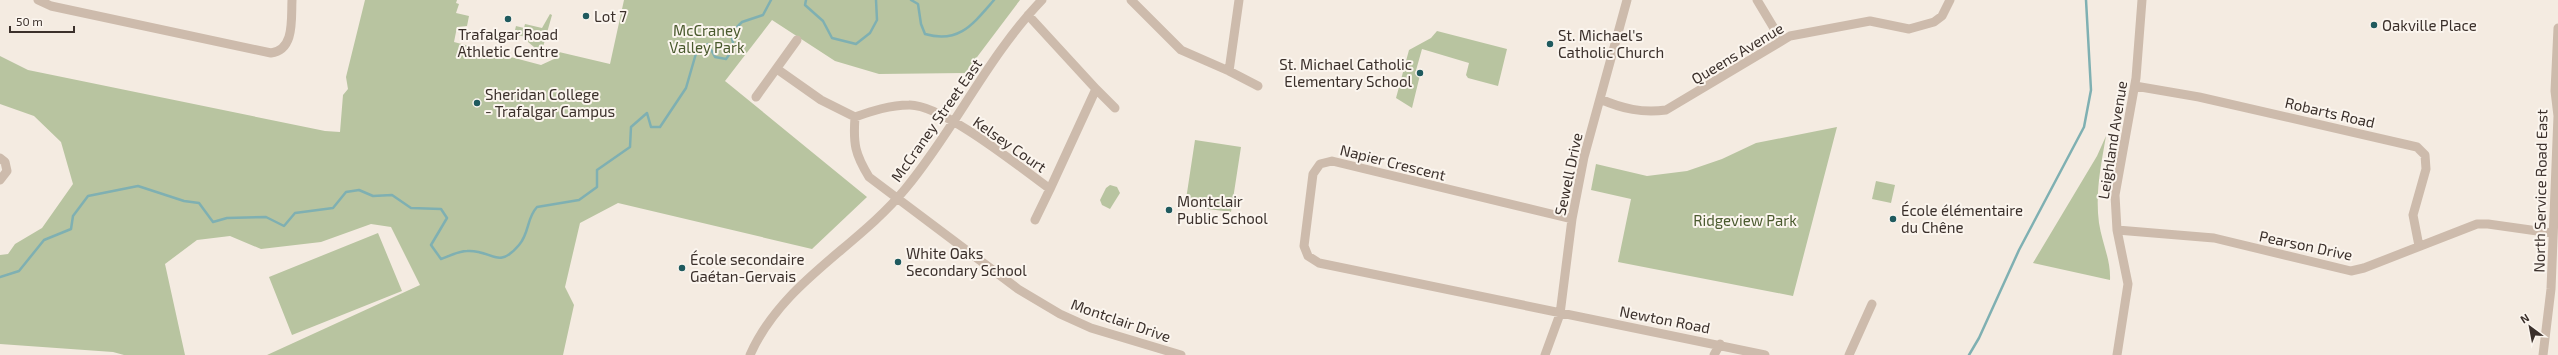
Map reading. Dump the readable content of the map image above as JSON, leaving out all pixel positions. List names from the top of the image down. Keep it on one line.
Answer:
{"streets":{"street":["Queens Avenue","Robarts Road","McCraney Street East","Leighland Avenue","Kelsey Court","Napier Crescent","Sewell Drive","North Service Road East","Pearson Drive","Newton Road","Montclair Drive"]},"crossings":[["Queens Avenue","Sewell Drive"],["Robarts Road","Leighland Avenue"],["Robarts Road","Pearson Drive"],["McCraney Street East","Kelsey Court"],["McCraney Street East","Montclair Drive"],["Leighland Avenue","Pearson Drive"],["Kelsey Court","Montclair Drive"],["Napier Crescent","Sewell Drive"],["Napier Crescent","Newton Road"],["Sewell Drive","Newton Road"],["North Service Road East","Pearson Drive"]],"parks":["McCraney Valley Park","Ridgeview Park"],"places":["Lot 7","Trafalgar Road Athletic Centre","Oakville Place","St. Michael's Catholic Church","St. Michael Catholic Elementary School","Sheridan College - Trafalgar Campus","Montclair Public School","École élémentaire du Chêne","White Oaks Secondary School","École secondaire Gaétan-Gervais"],"scale_bar":"50 m","north":"top left"}
